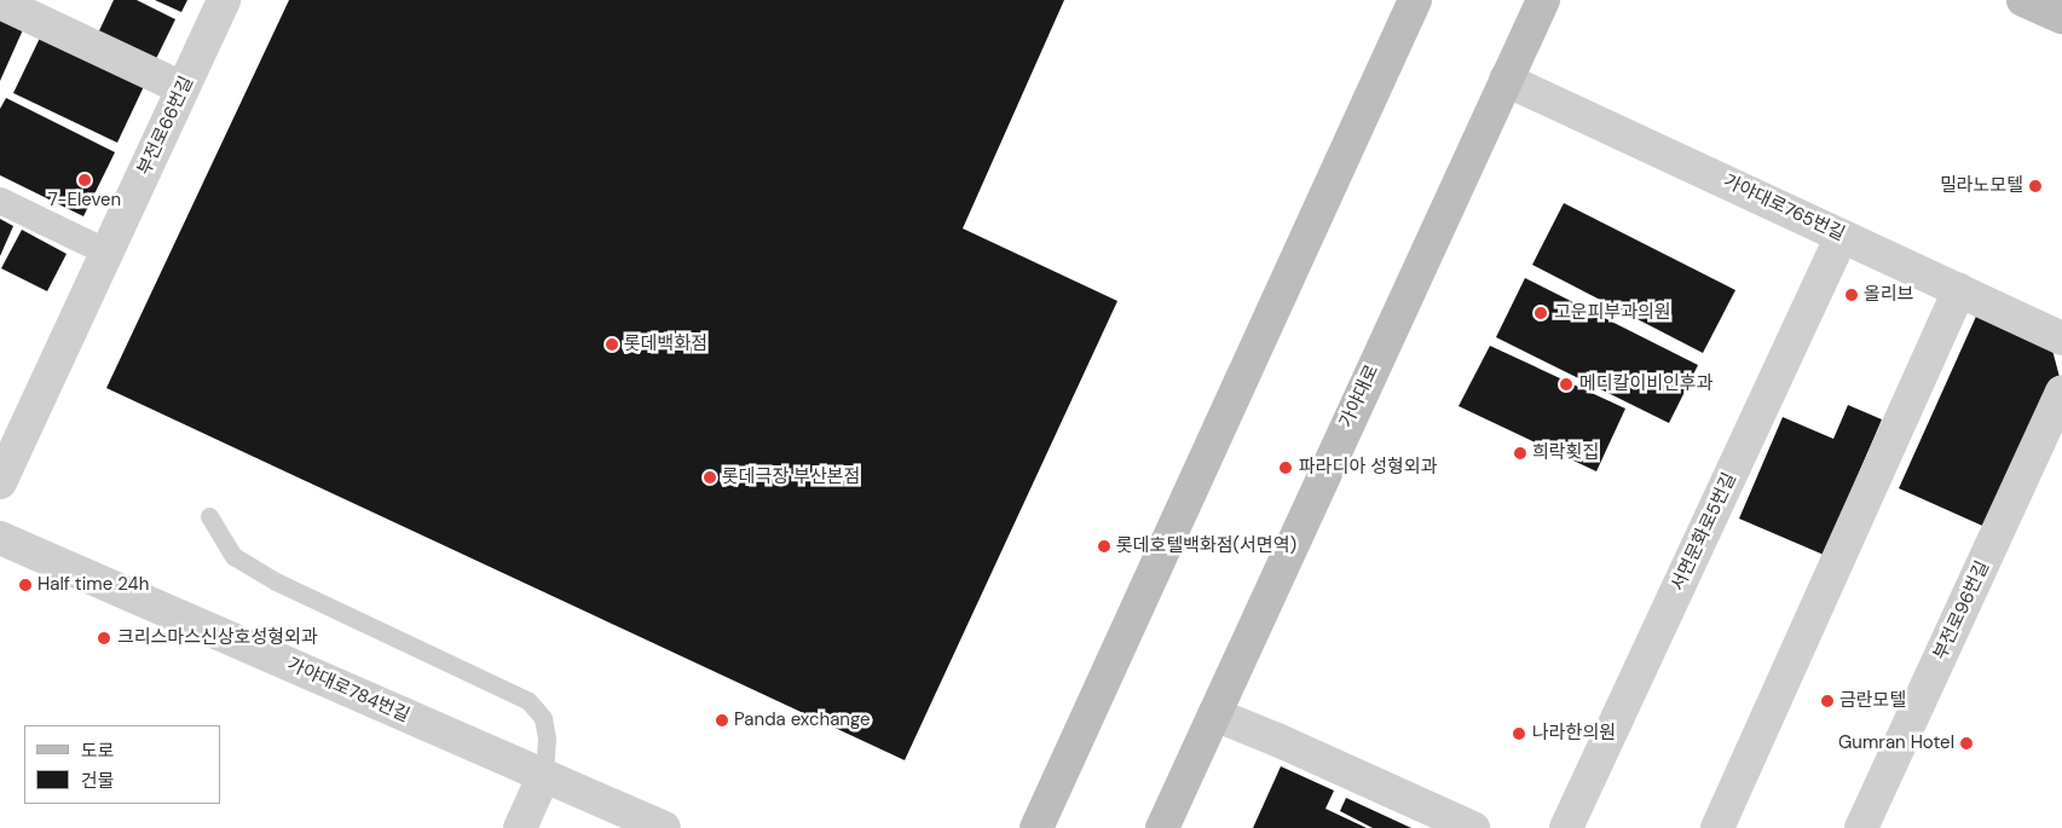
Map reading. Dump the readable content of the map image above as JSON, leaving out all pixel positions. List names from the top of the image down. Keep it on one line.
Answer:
{"streets":{"main road":["가야대로"],"street":["부전로66번길","가야대로765번길","서면문화로5번길","부전로96번길","가야대로784번길"]},"crossings":[["가야대로765번길","가야대로"],["가야대로765번길","서면문화로5번길"]],"places":["7-Eleven","밀라노모텔","올리브","고운피부과의원","롯데백화점","메디칼이비인후과","희락횟집","파라디아 성형외과","롯데극장 부산본점","롯데호텔백화점(서면역)","Half time 24h","크리스마스신상호성형외과","금란모텔","Panda exchange","나라한의원","Gumran Hotel"],"legend":["도로","건물"]}
